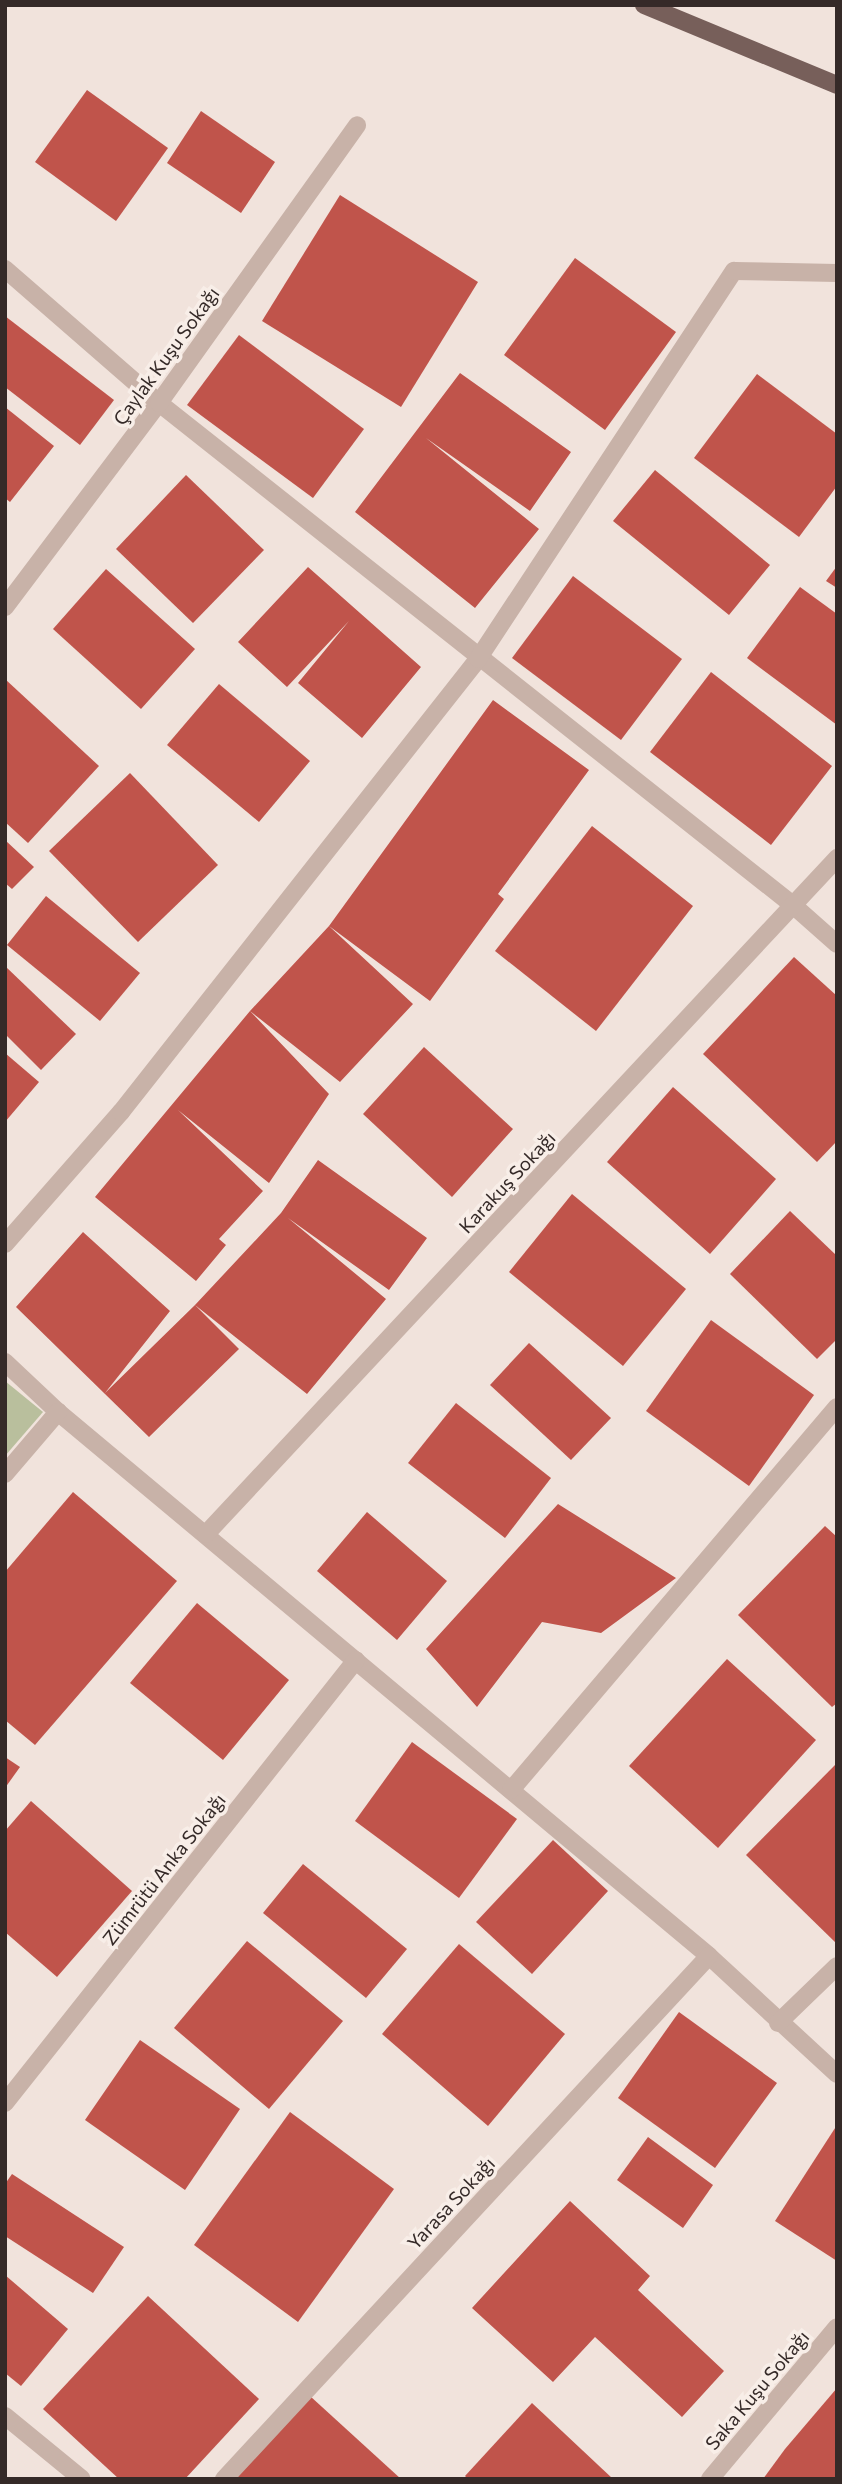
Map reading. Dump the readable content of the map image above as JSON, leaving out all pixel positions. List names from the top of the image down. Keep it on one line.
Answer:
{"streets":{"street":["Çaylak Kuşu Sokağı","Karakuş Sokağı","Zümrütü Anka Sokağı","Yarasa Sokağı","Saka Kuşu Sokağı"]}}
